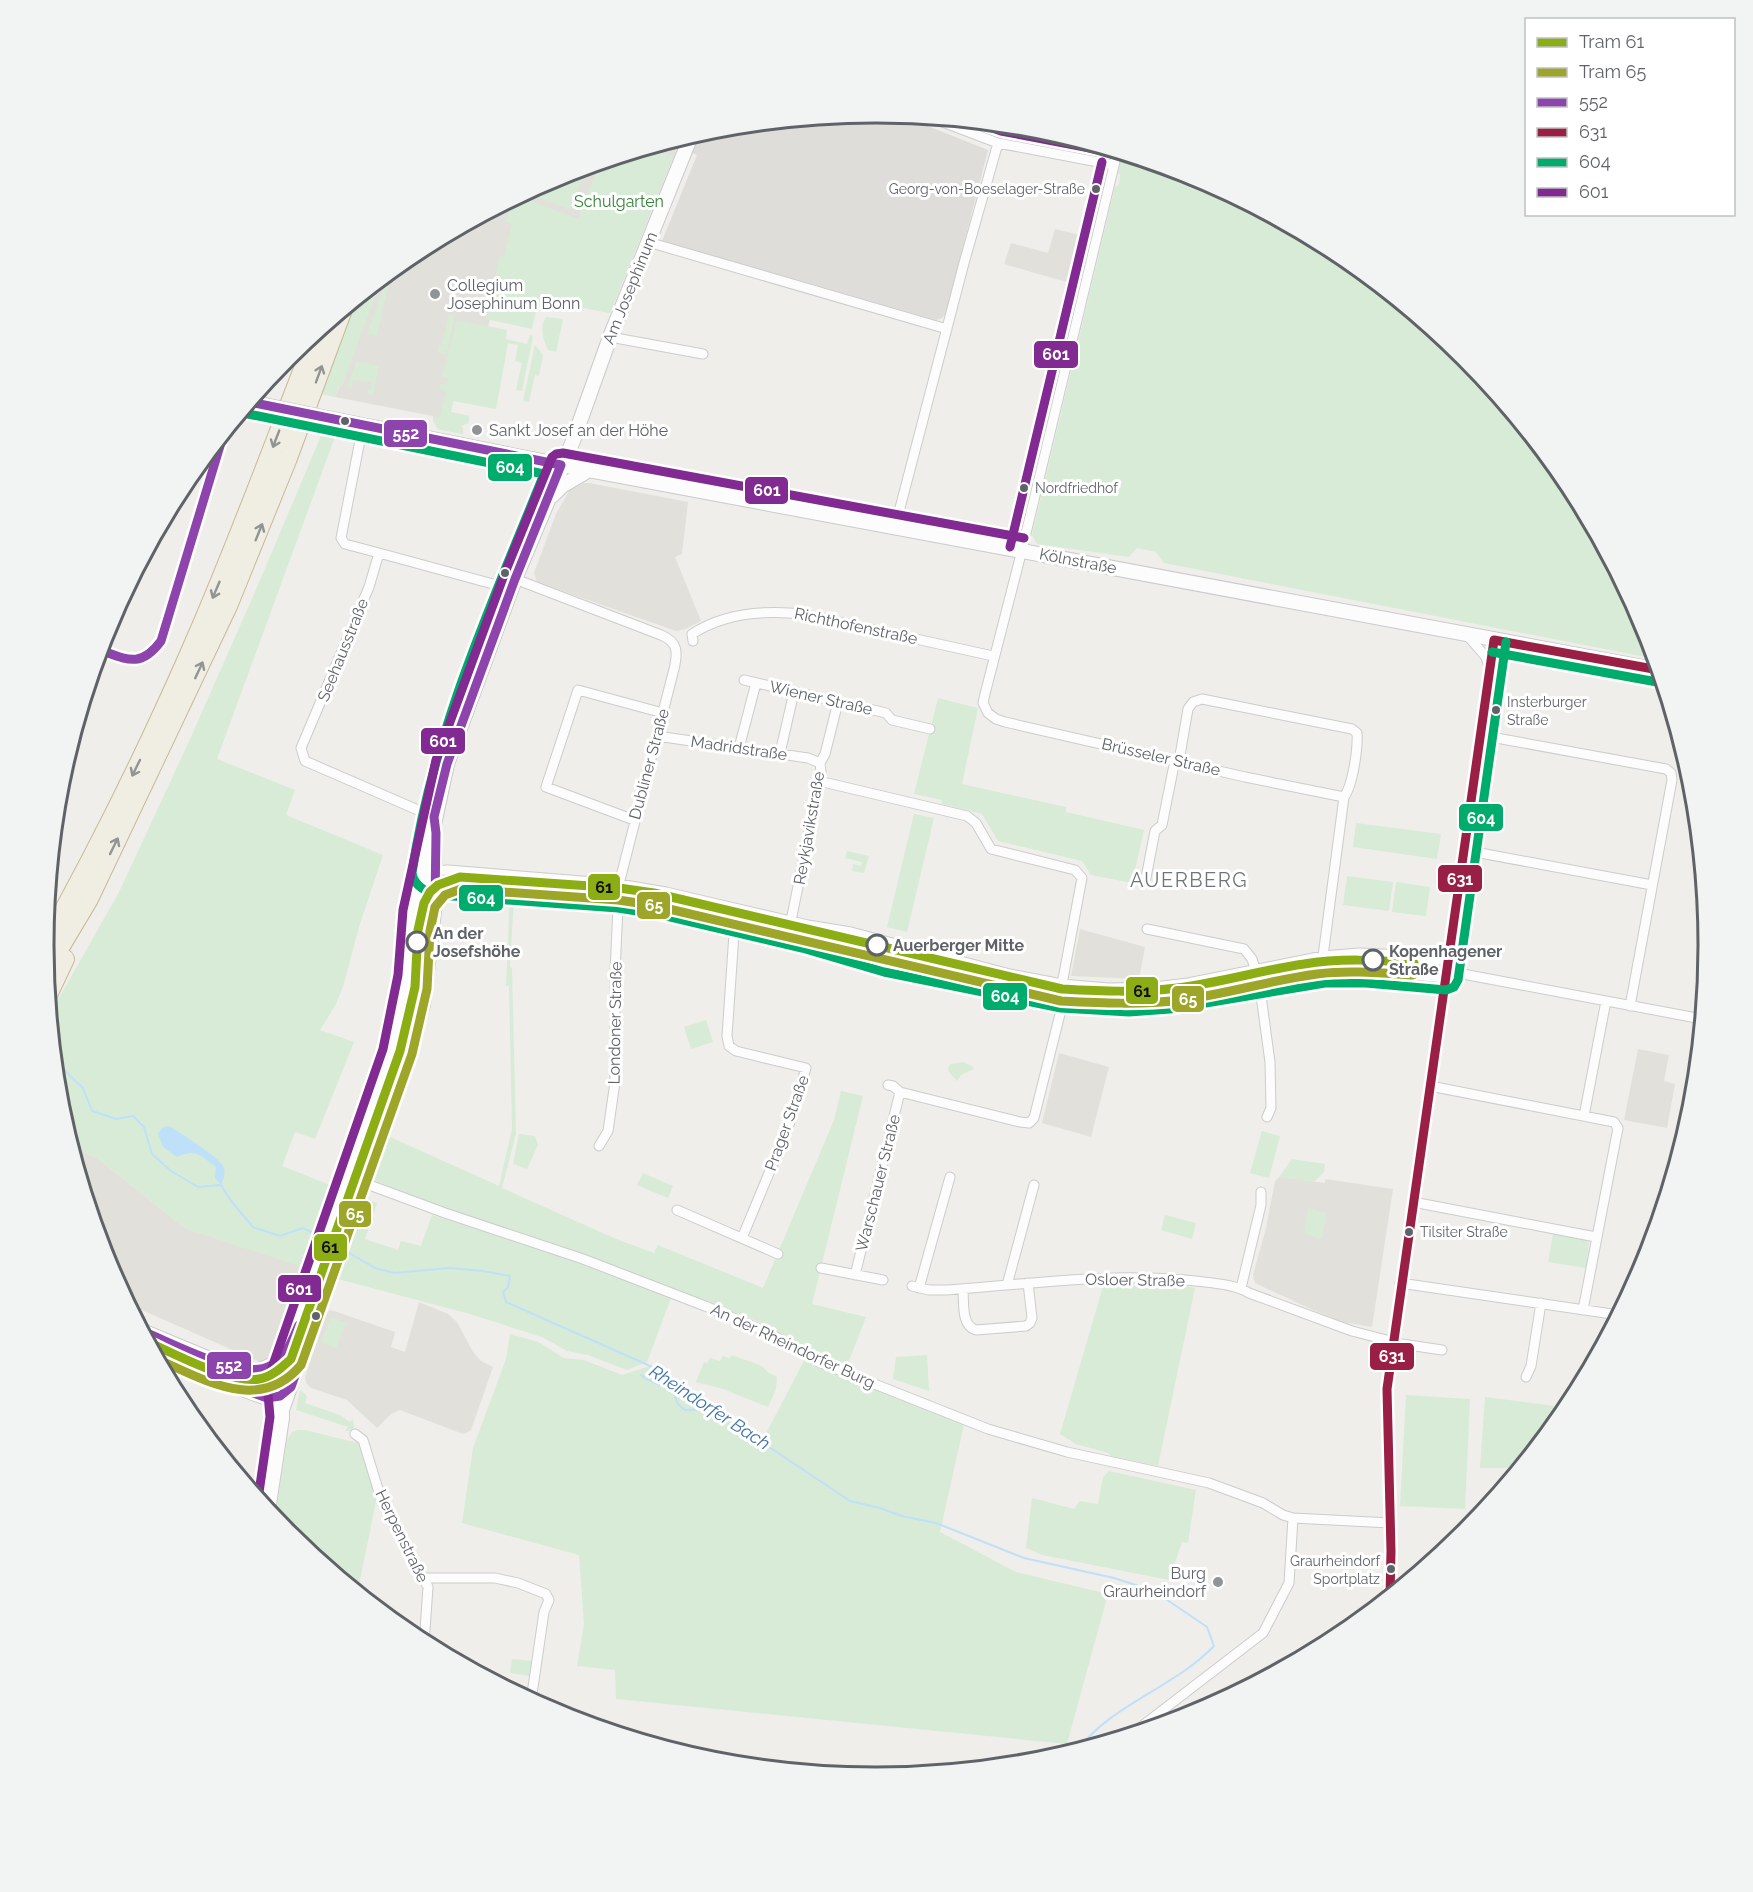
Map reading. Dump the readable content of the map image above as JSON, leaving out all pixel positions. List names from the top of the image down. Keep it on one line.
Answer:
{"streets":{"street":["Am Josephinum","Kölnstraße","Richthofenstraße","Seehausstraße","Wiener Straße","Madridstraße","Brüsseler Straße","Dubliner Straße","Reykjavikstraße","Londoner Straße","Prager Straße","Warschauer Straße","Osloer Straße","An der Rheindorfer Burg","Herpenstraße"]},"crossings":[["Am Josephinum","Kölnstraße"],["Kölnstraße","Brüsseler Straße"],["Richthofenstraße","Brüsseler Straße"],["Wiener Straße","Reykjavikstraße"],["Madridstraße","Dubliner Straße"],["Madridstraße","Reykjavikstraße"],["Dubliner Straße","Londoner Straße"],["Reykjavikstraße","Warschauer Straße"]],"districts":["AUERBERG"],"water":["Rheindorfer Bach"],"parks":["Schulgarten"],"places":["Georg-von-Boeselager-Straße","Collegium Josephinum Bonn","Sankt Josef an der Höhe","Nordfriedhof","Insterburger Straße","An der Josefshöhe","Auerberger Mitte","Kopenhagener Straße","Tilsiter Straße","Graurheindorf Sportplatz","Burg Graurheindorf"],"lines":["transit line 601","transit line 552","transit line 604","transit line 631","tram line 61","tram line 65"],"legend":["Tram 61","Tram 65","552","631","604","601"]}
